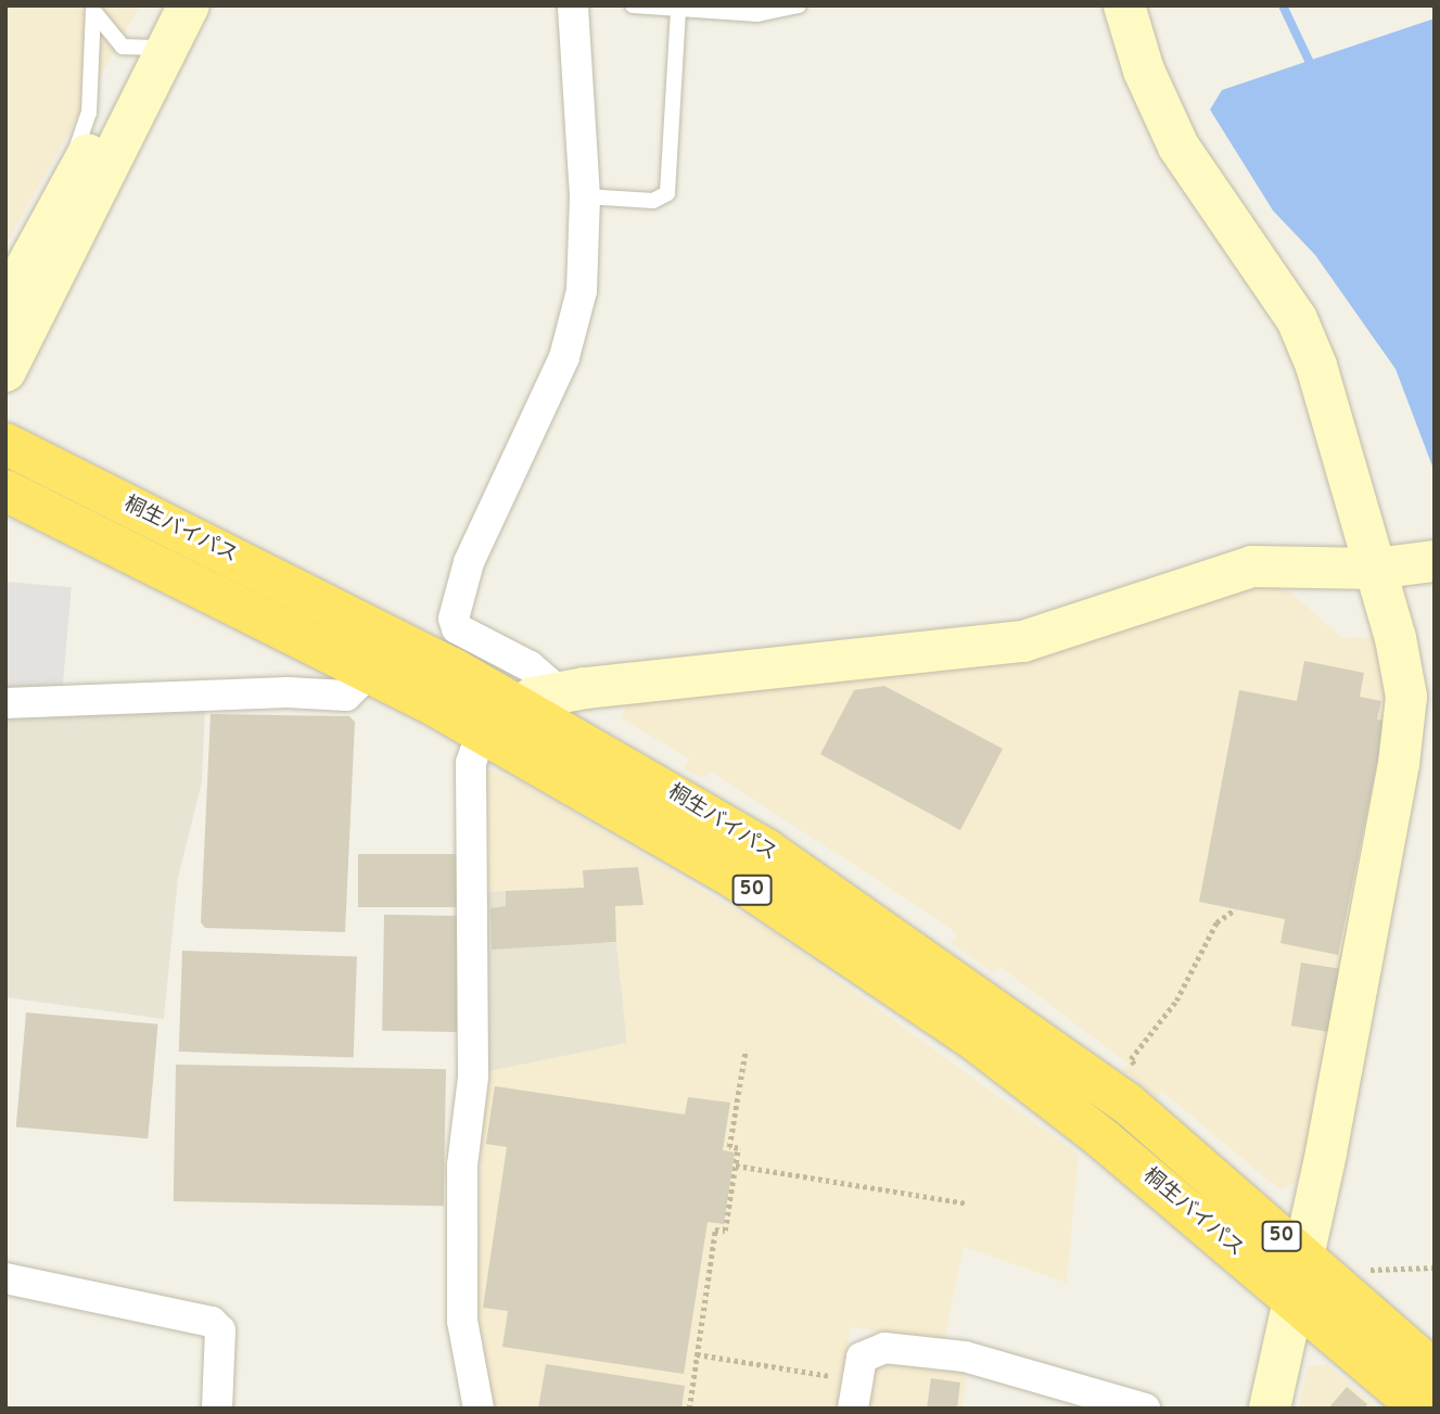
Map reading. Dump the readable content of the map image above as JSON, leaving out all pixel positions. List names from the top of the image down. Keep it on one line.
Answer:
{"streets":{"highway":["桐生バイパス","50"]}}
